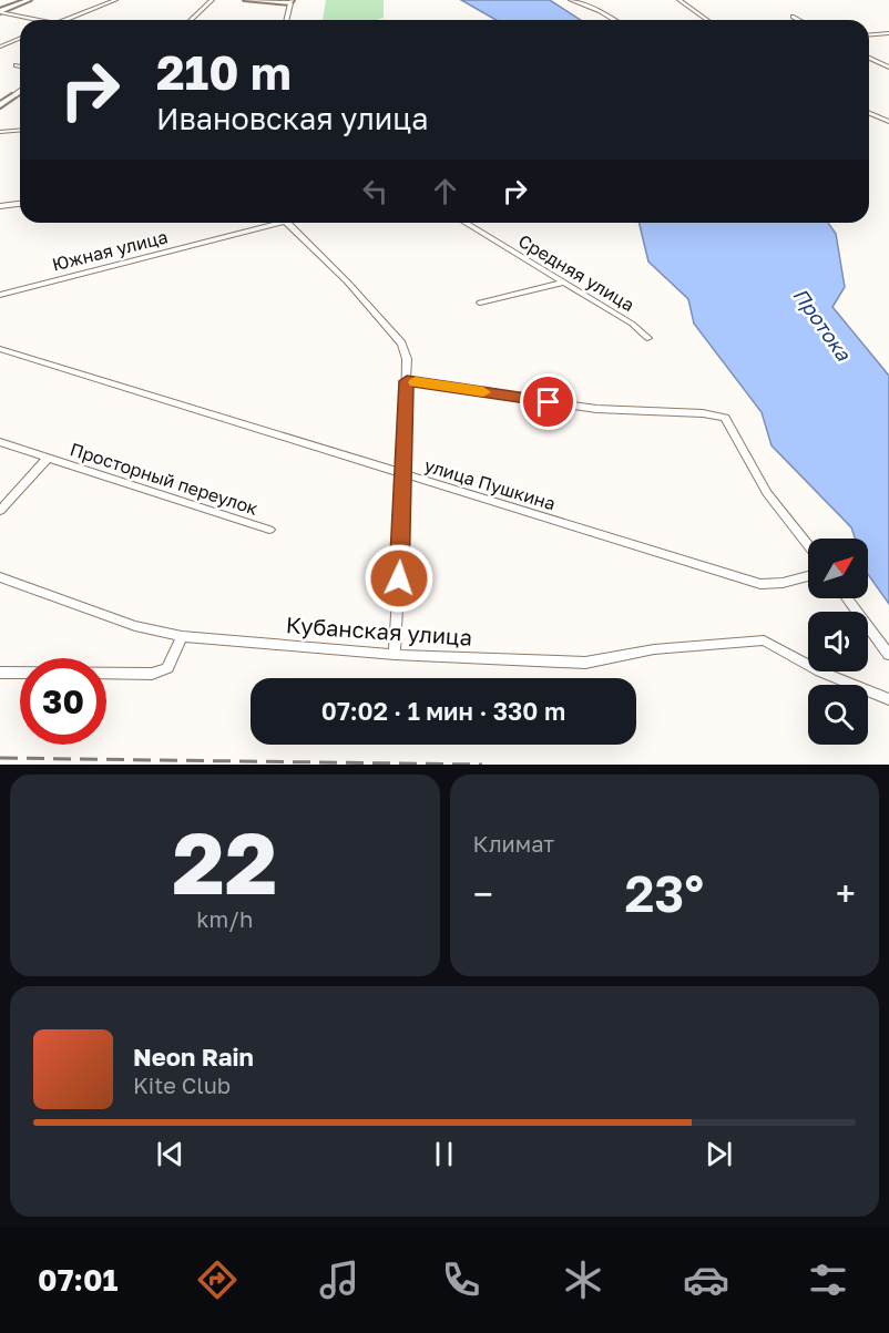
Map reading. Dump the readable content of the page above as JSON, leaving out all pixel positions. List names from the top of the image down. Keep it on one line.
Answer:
{"streets":{"street":["Южная улица","Средняя улица","Просторный переулок","улица Пушкина","Кубанская улица"]},"water":["Протока"],"north":"top right","page":{"turn":["210 m","Ивановская улица"],"limit":"30","trip":"07:02 · 1 мин · 330 m","tile":[["22","km/h"],"Климат"],"heat":["−","23°","+"],"song":["Neon Rain","Kite Club"],"tabs":"07:01"}}
